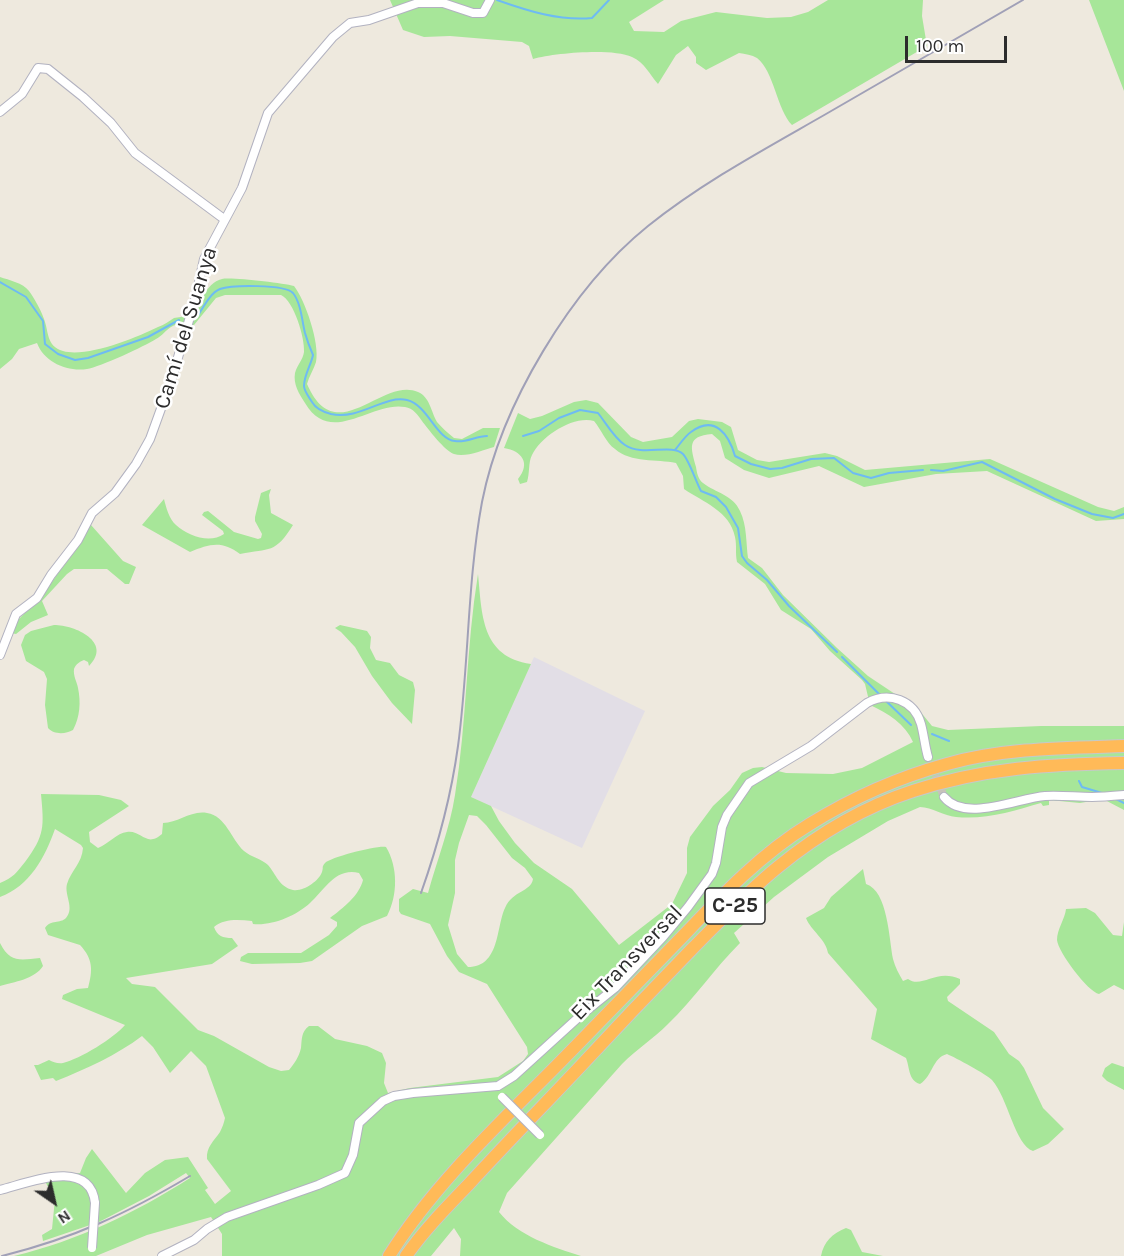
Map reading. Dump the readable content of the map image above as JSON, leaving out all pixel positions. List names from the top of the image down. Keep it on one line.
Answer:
{"streets":{"highway":["C-25","Eix Transversal"],"street":["Camí del Suanya"]},"scale_bar":"100 m","north":"bottom right"}
